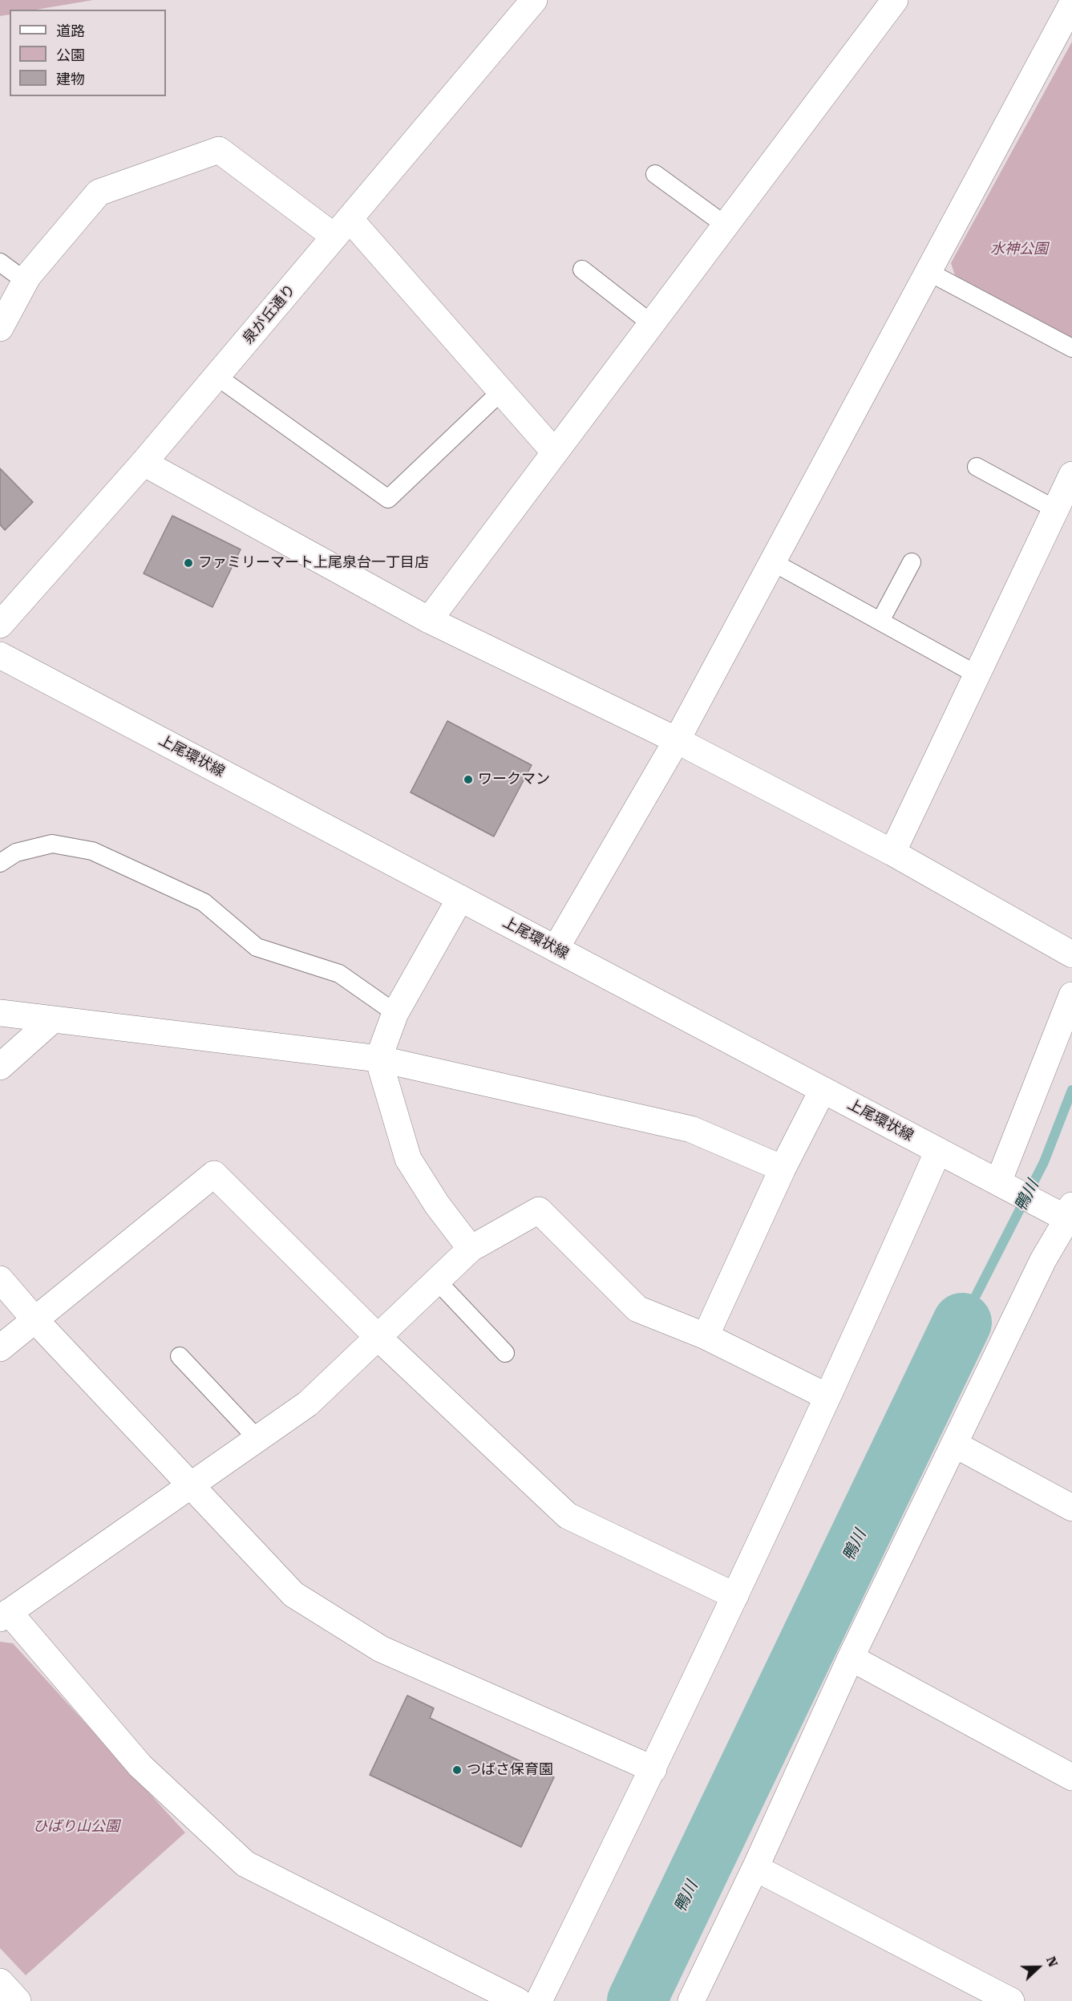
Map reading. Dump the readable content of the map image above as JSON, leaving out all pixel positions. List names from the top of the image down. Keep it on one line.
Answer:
{"streets":{"street":["泉が丘通り","上尾環状線"]},"water":["鴨川"],"parks":["水神公園","ひばり山公園"],"places":["ファミリーマート上尾泉台一丁目店","ワークマン","つばさ保育園"],"legend":["道路","公園","建物"],"north":"right"}
